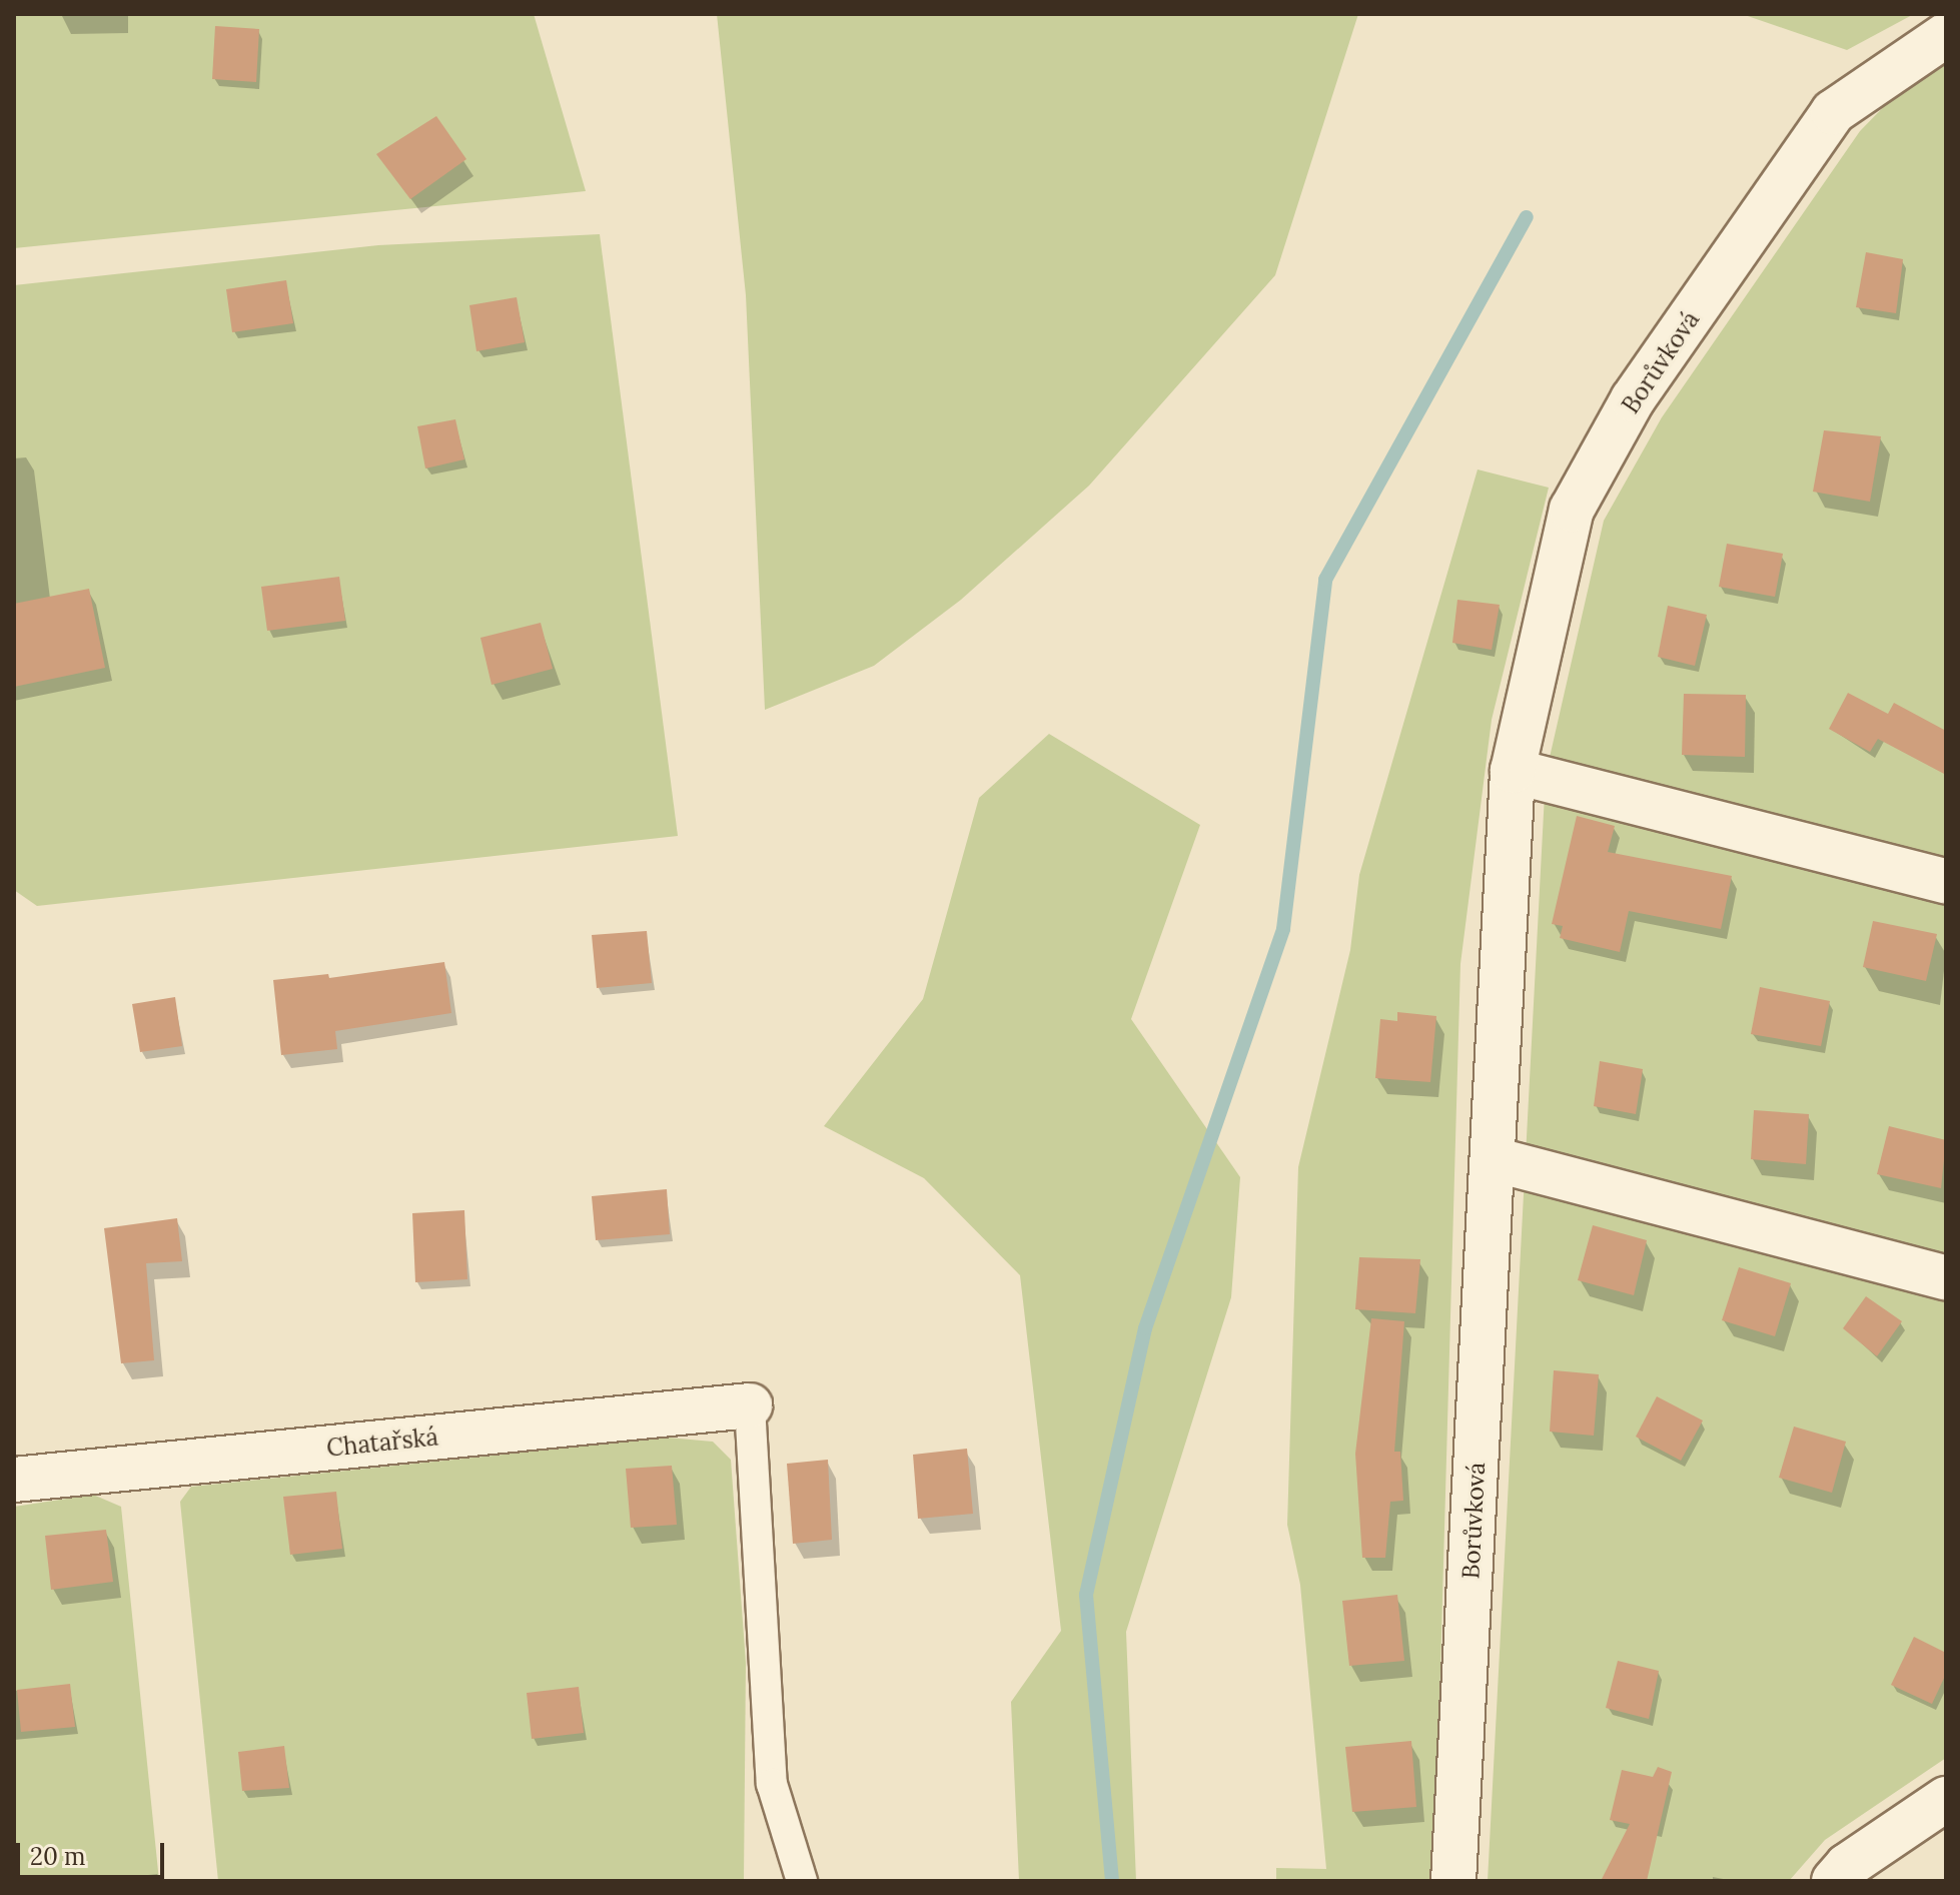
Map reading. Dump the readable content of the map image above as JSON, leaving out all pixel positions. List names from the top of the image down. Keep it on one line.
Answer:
{"streets":{"street":["Borůvková","Chatařská"]},"scale_bar":"20 m"}
